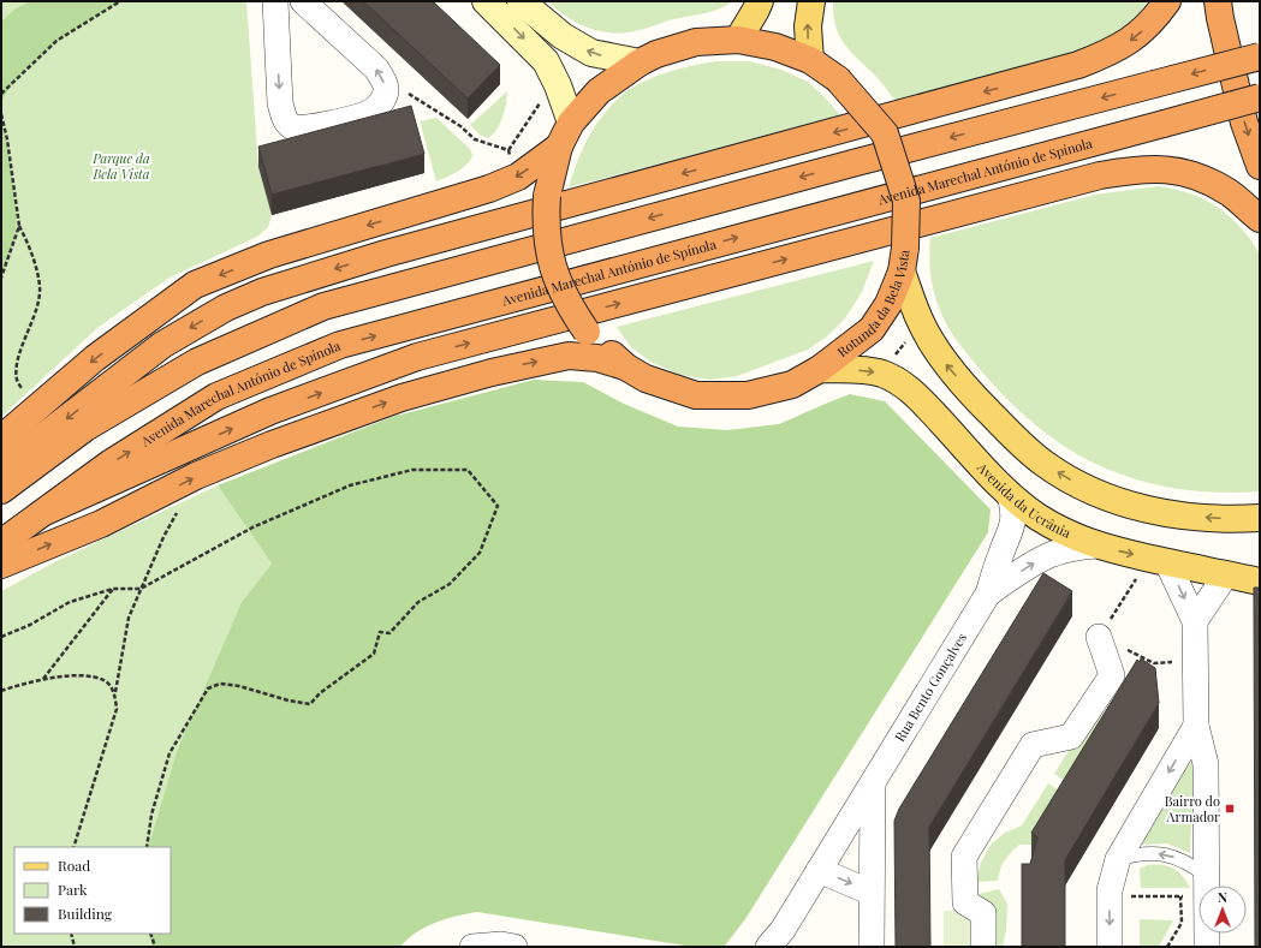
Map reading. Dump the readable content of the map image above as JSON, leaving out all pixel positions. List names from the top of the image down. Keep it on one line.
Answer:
{"streets":{"highway":["Avenida Marechal António de Spínola","Rotunda da Bela Vista"],"main road":["Avenida da Ucrânia"],"street":["Rua Bento Gonçalves"]},"crossings":[["Rotunda da Bela Vista","Avenida da Ucrânia"],["Avenida da Ucrânia","Rua Bento Gonçalves"]],"parks":["Parque da Bela Vista"],"places":{"transit":["Bairro do Armador"]},"legend":["Road","Park","Building"],"north":"top"}
